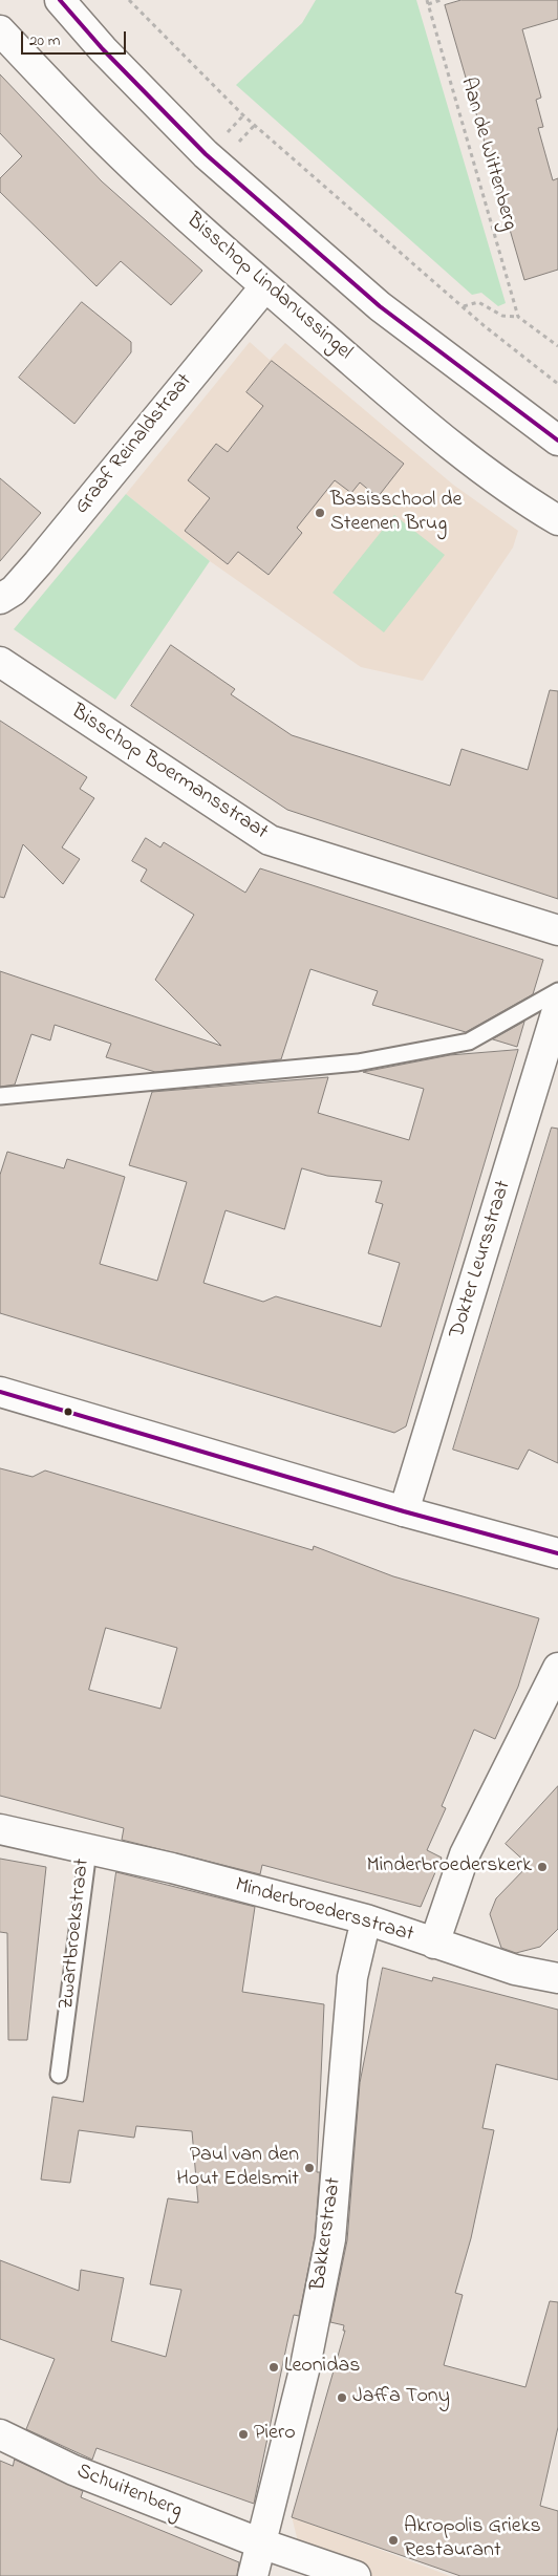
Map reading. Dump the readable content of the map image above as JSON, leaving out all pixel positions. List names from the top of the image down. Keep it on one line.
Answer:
{"streets":{"street":["Bisschop Lindanussingel","Graaf Reinaldstraat","Bisschop Boermansstraat","Dokter Leursstraat","Minderbroedersstraat","Zwartbroekstraat","Bakkerstraat","Schuitenberg"],"path":["Aan de Wittenberg"]},"crossings":[["Bisschop Lindanussingel","Graaf Reinaldstraat"],["Minderbroedersstraat","Zwartbroekstraat"],["Minderbroedersstraat","Bakkerstraat"],["Bakkerstraat","Schuitenberg"]],"places":["Basisschool de Steenen Brug","Minderbroederskerk","Paul van den Hout Edelsmit","Leonidas","Jaffa Tony","Piero","Akropolis Grieks Restaurant"],"scale_bar":"20 m"}
